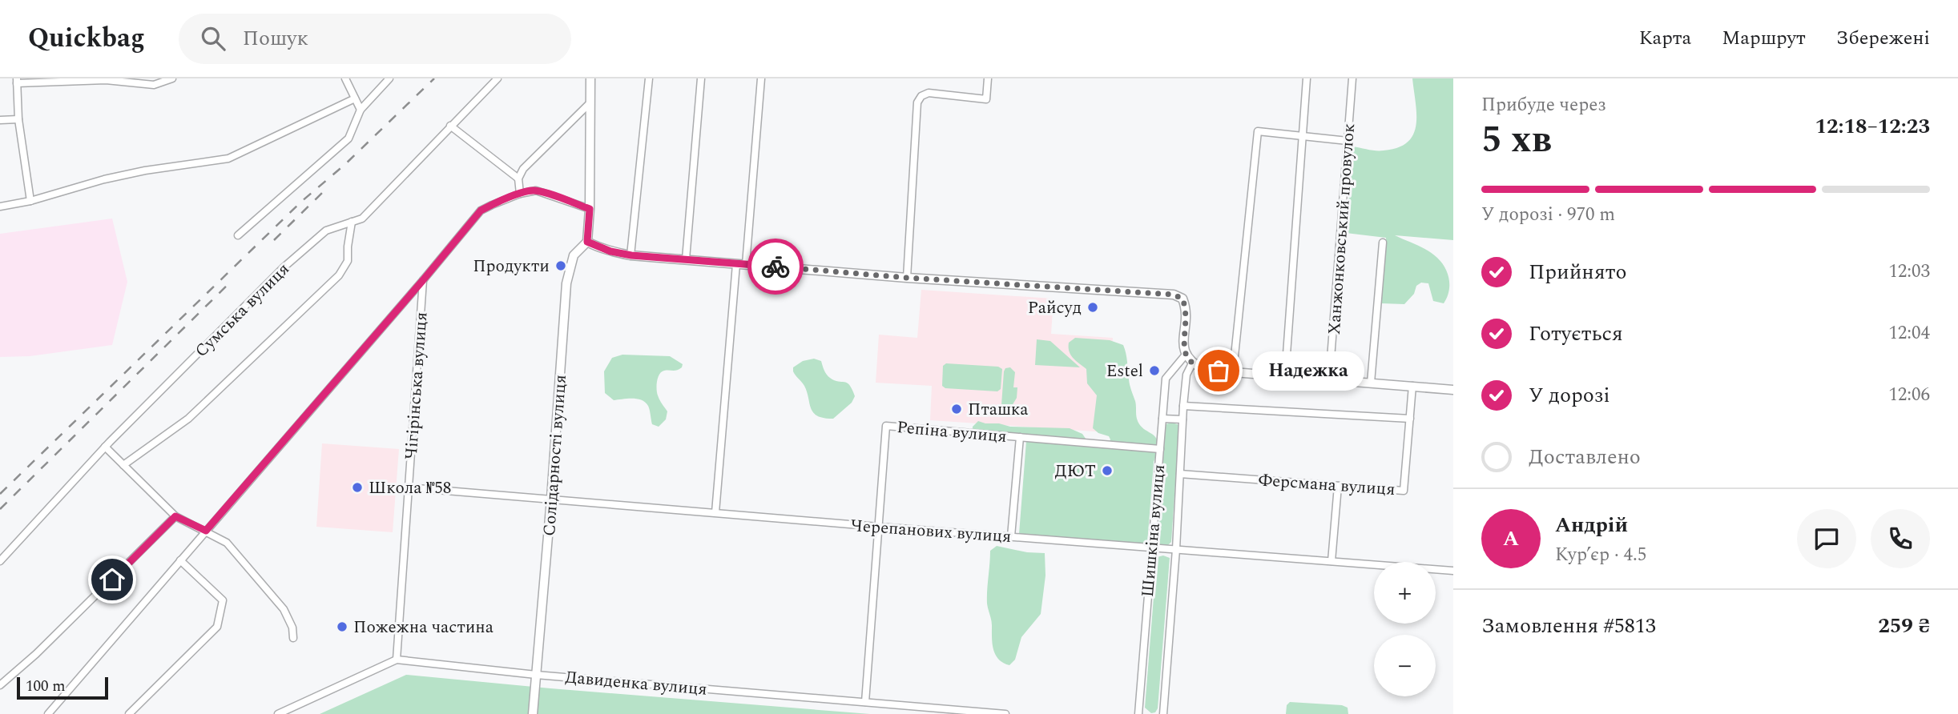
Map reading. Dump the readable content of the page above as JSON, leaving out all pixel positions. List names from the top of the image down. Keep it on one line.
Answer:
{"streets":{"street":["Ханжонковський провулок","Сумська вулиця","Чiгiрiнська вулиця","Репiна вулиця","Солідарності вулиця","Ферсмана вулиця","Черепанових вулиця","Шишкiна вулиця","Давиденка вулиця"]},"crossings":[["Чiгiрiнська вулиця","Черепанових вулиця"],["Чiгiрiнська вулиця","Давиденка вулиця"],["Репiна вулиця","Черепанових вулиця"],["Репiна вулиця","Шишкiна вулиця"],["Репiна вулиця","Давиденка вулиця"],["Солідарності вулиця","Черепанових вулиця"],["Солідарності вулиця","Давиденка вулиця"],["Черепанових вулиця","Шишкiна вулиця"]],"places":["Продукти","Райсуд","Estel","Надежка","Пташка","ДЮТ","Школа №58","Пожежна частина"],"scale_bar":"100 m","page":{"header":"Quickbag","search":"Пошук","nav":["Карта","Маршрут","Збережені"],"heading":["5 хв","Прибуде через","12:18–12:23"],"panel":["Андрій","Кур’єр · 4.5","Замовлення #5813","259 ₴"],"bar":"У дорозі · 970 m","list":[["Прийнято","12:03"],["Готується","12:04"],["У дорозі","12:06"],"Доставлено"],"bubble":"Надежка","round":"А","map_buttons":["+","−"],"scale":"100 m"}}
